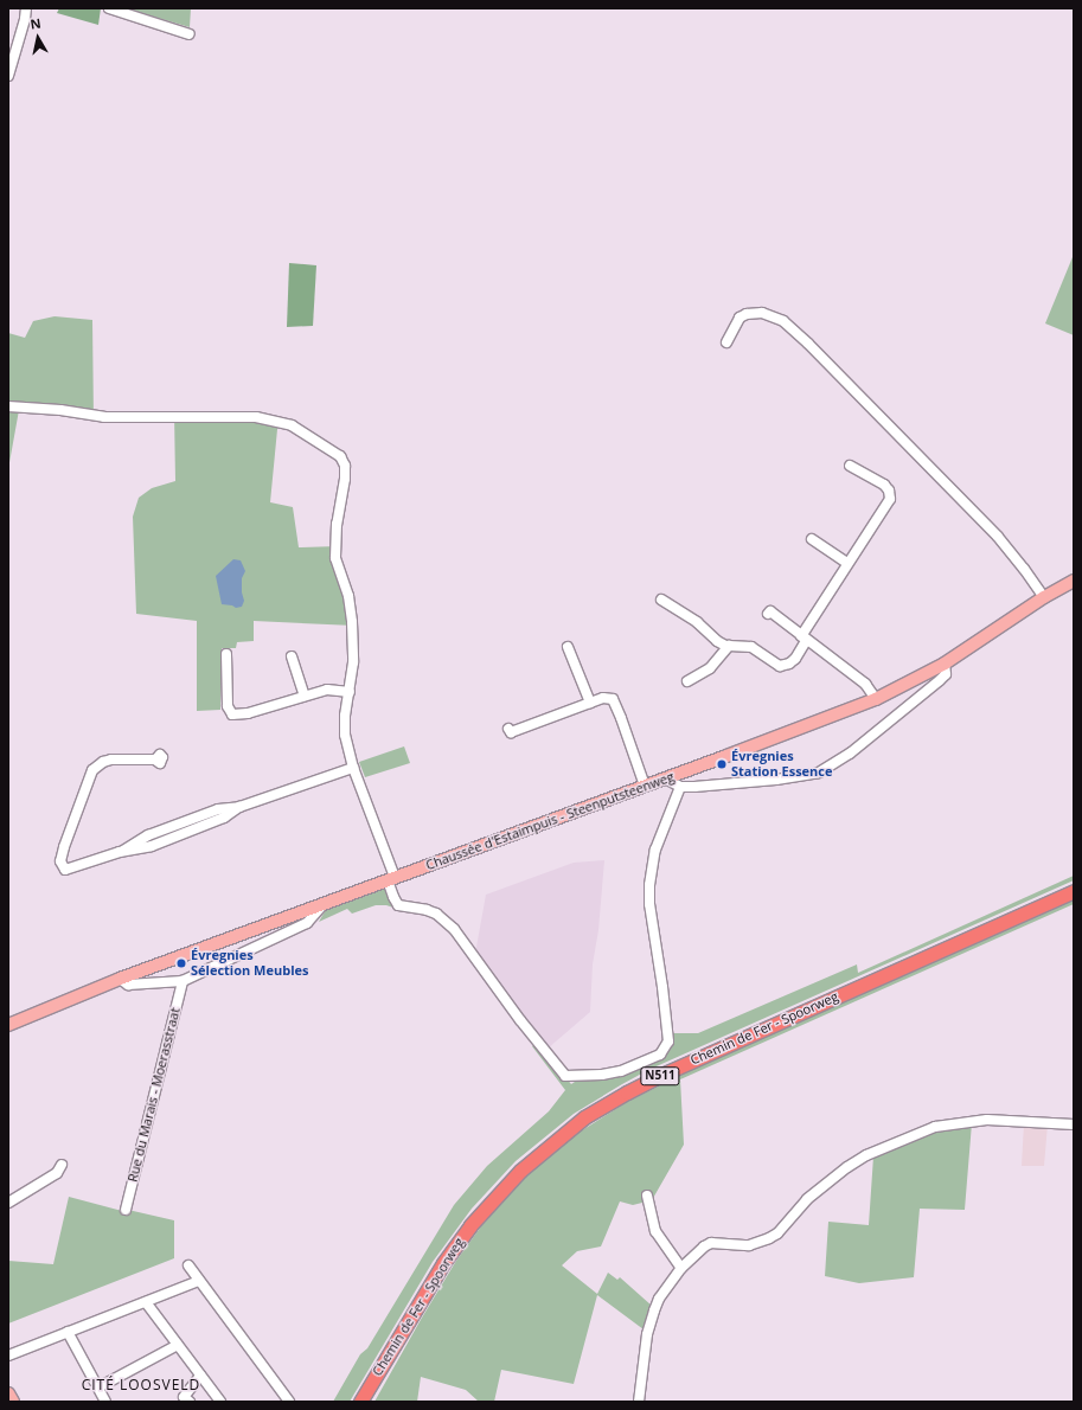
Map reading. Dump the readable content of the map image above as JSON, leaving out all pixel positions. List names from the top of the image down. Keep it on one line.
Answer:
{"streets":{"highway":["Chemin de Fer - Spoorweg","N511"],"main road":["Chaussée d'Estaimpuis - Steenputsteenweg"],"street":["Rue du Marais - Moerasstraat"]},"districts":["CITÉ LOOSVELD"],"places":["Évregnies Station Essence","Évregnies Sélection Meubles"],"north":"top"}
